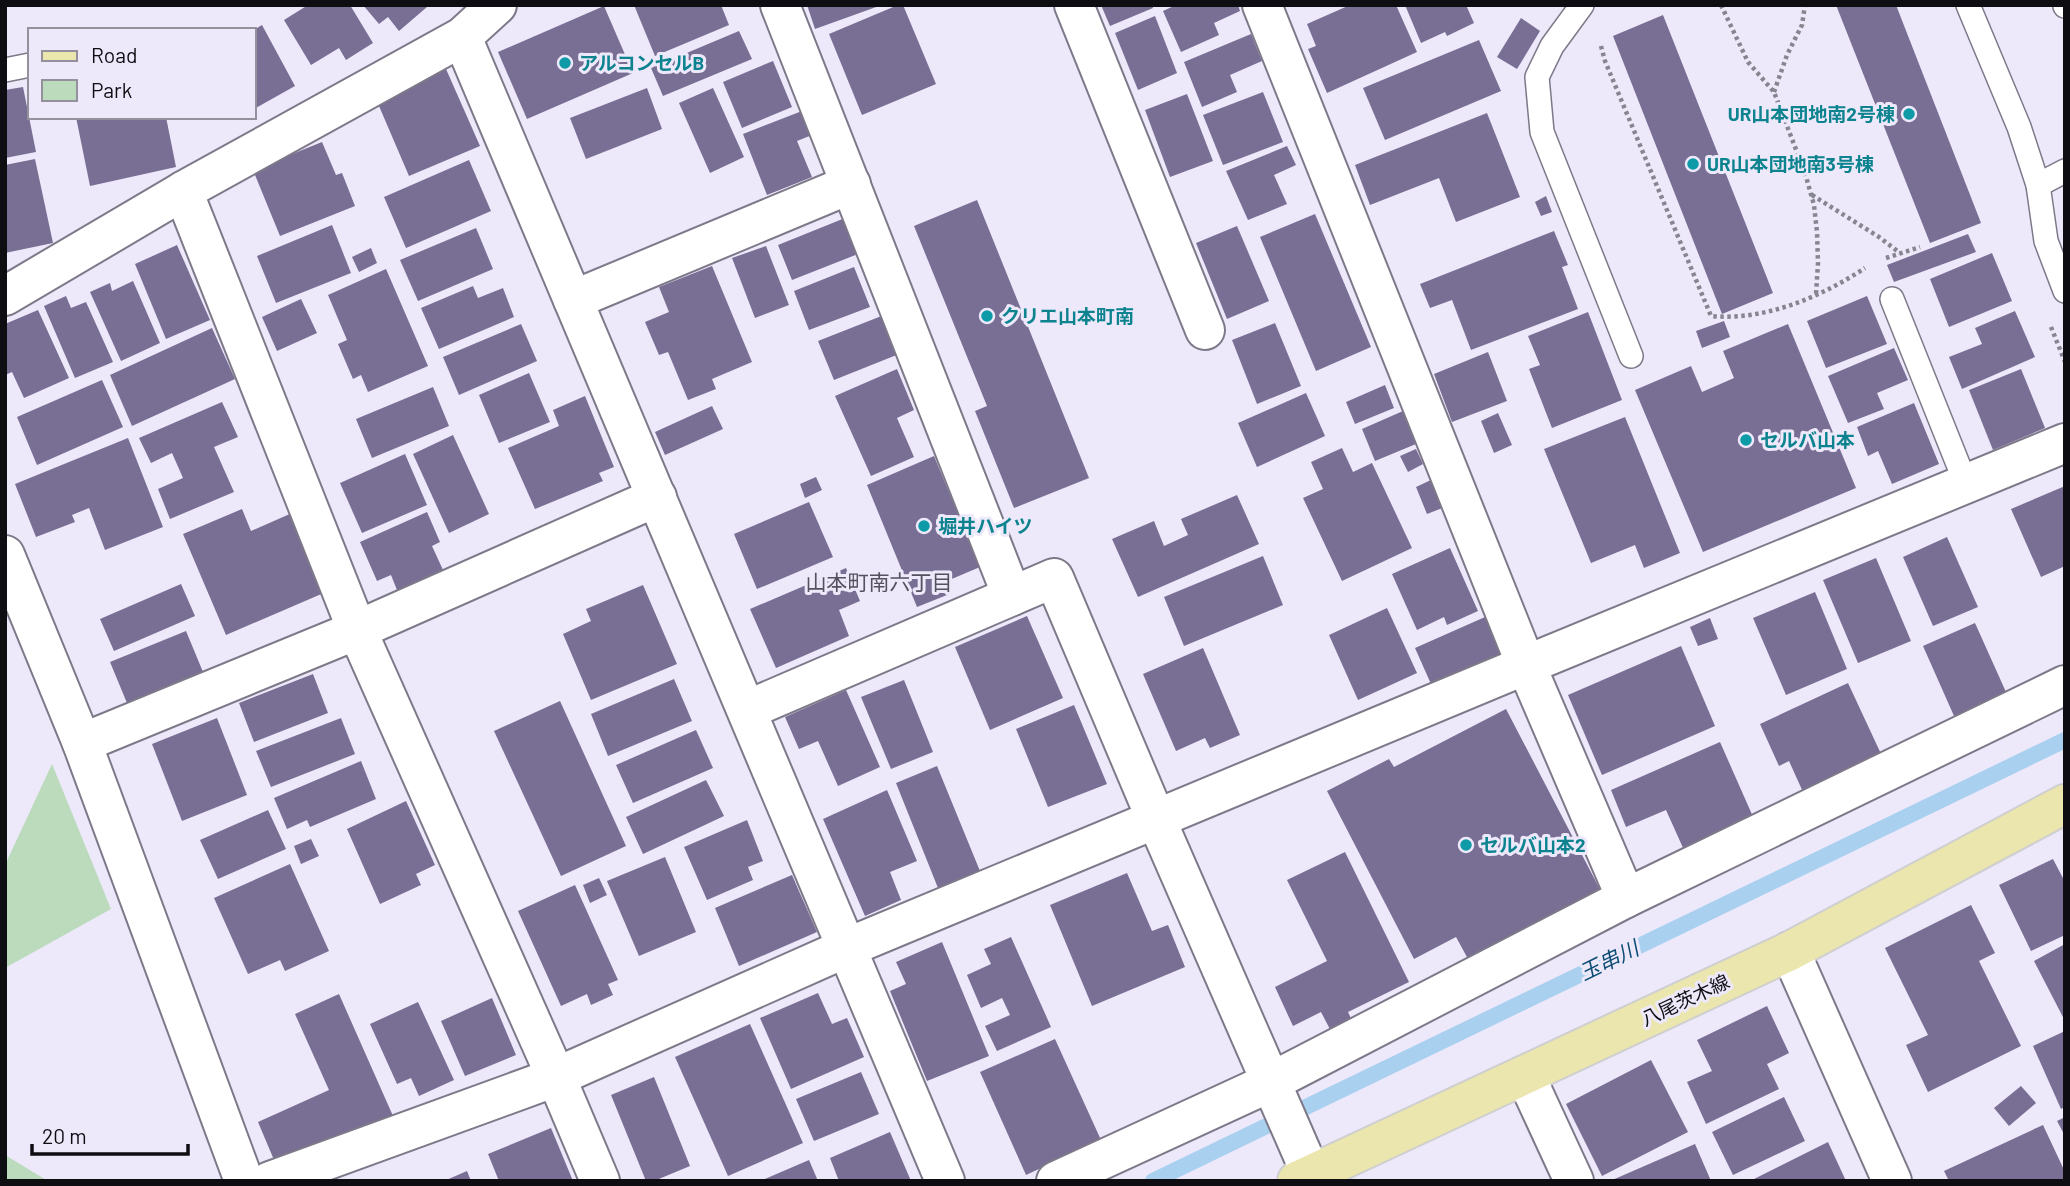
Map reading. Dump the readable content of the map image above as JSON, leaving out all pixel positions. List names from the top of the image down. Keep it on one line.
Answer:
{"streets":{"main road":["八尾茨木線"]},"districts":["山本町南六丁目"],"water":["玉串川"],"places":["アルコンセルB","UR山本団地南2号棟","UR山本団地南3号棟","クリエ山本町南","セルバ山本","堀井ハイツ","セルバ山本2"],"legend":["Road","Park"],"scale_bar":"20 m"}
